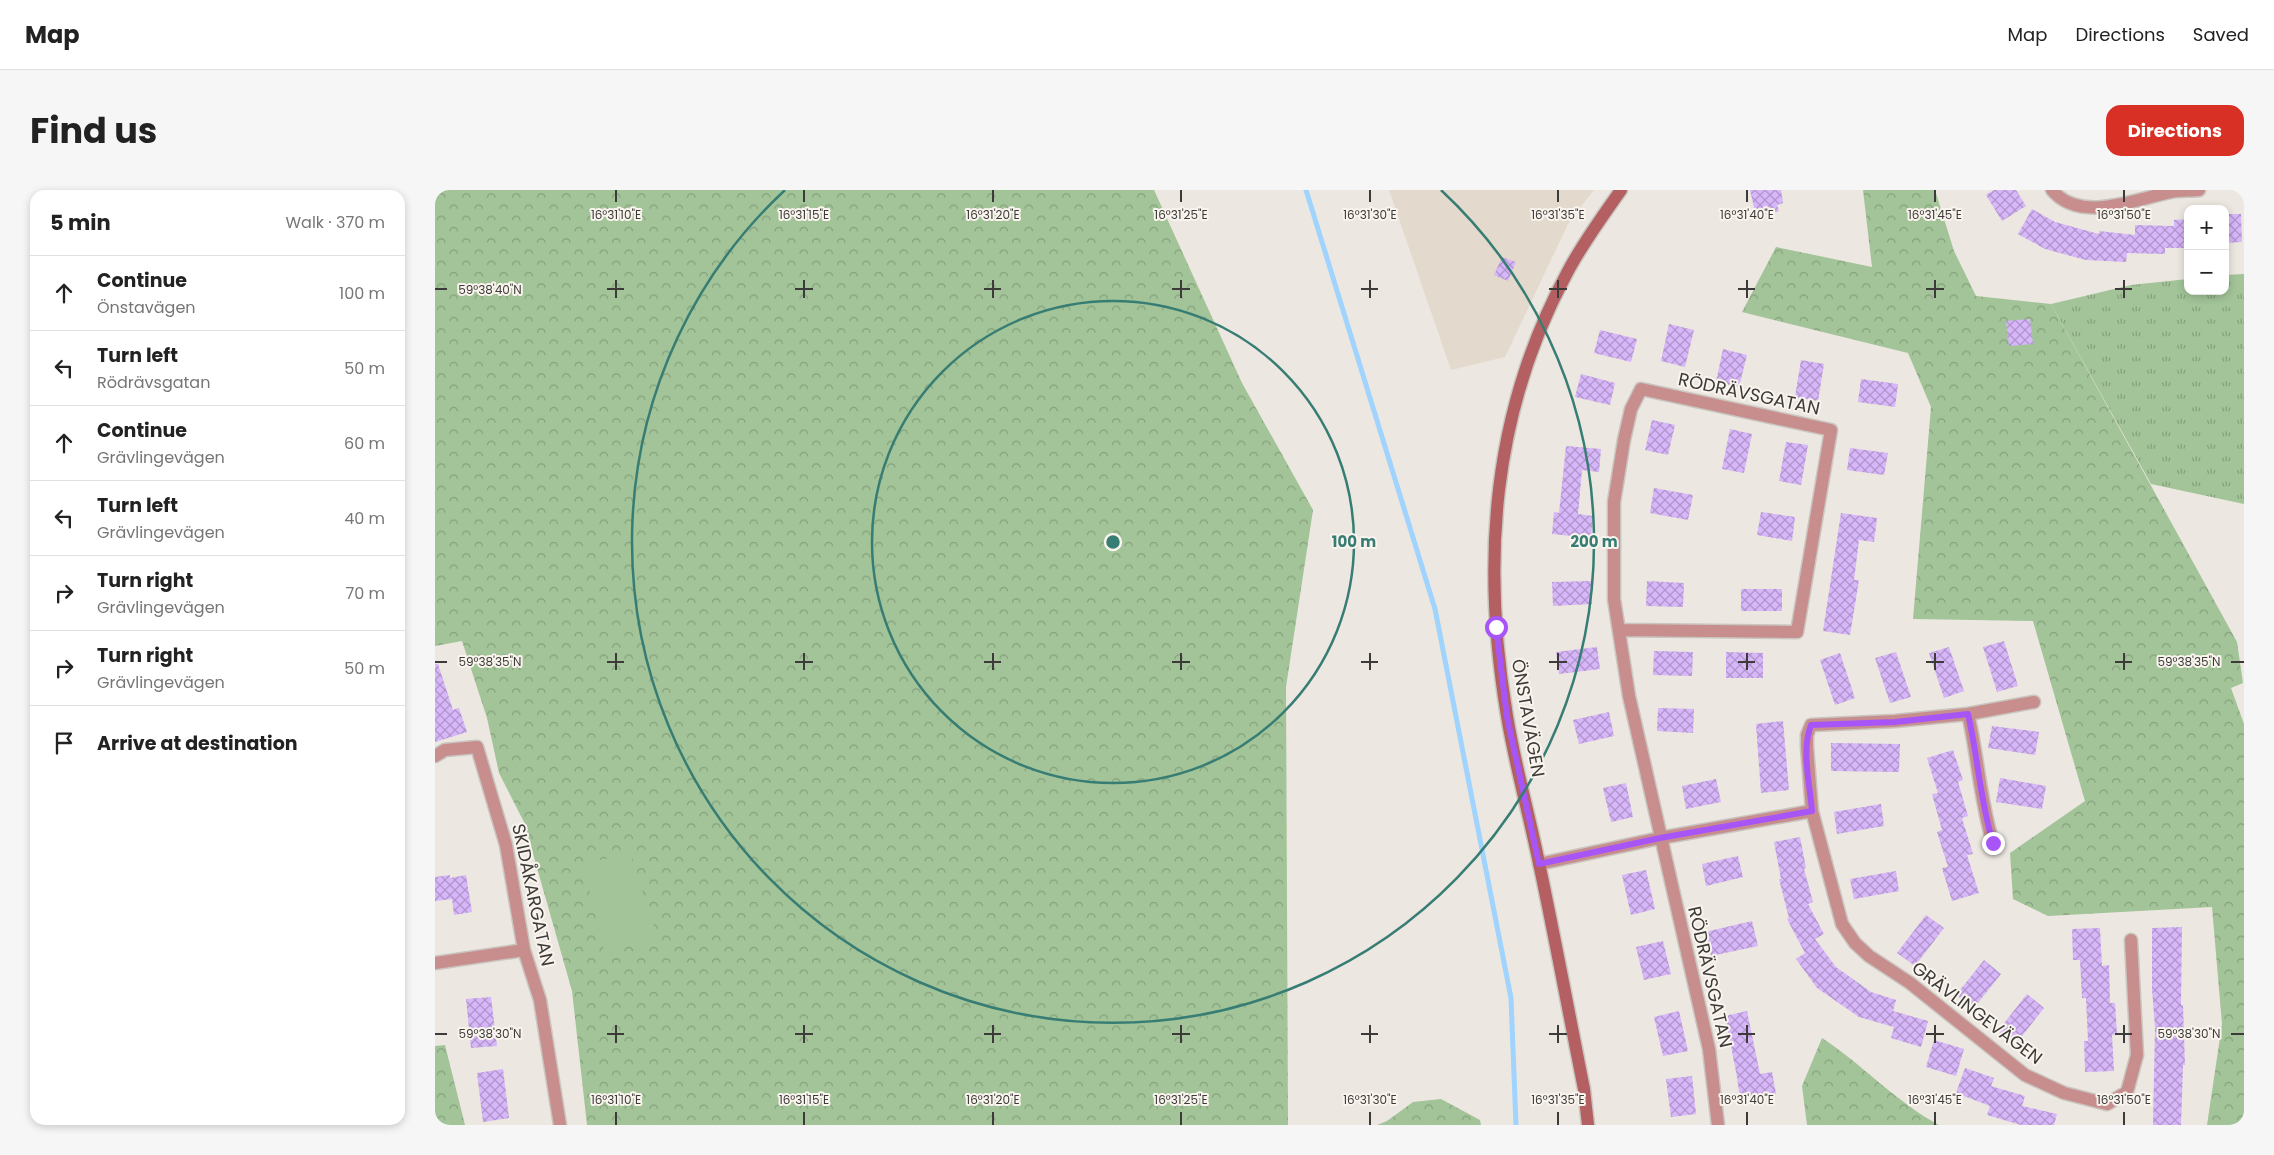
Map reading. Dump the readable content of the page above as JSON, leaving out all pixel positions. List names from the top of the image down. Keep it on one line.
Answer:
{"streets":{"street":["RÖDRÄVSGATAN","ÖNSTAVÄGEN","SKIDÅKARGATAN","GRÄVLINGEVÄGEN"]},"page":{"header":"Map","nav":["Map","Directions","Saved"],"title":"Find us","buttons":"Directions","heading":["5 min","Walk · 370 m"],"map_buttons":["+","−"],"list":[["Continue","Önstavägen","100 m"],["Turn left","Rödrävsgatan","50 m"],["Continue","Grävlingevägen","60 m"],["Turn left","Grävlingevägen","40 m"],["Turn right","Grävlingevägen","70 m"],["Turn right","Grävlingevägen","50 m"],"Arrive at destination"]},"coordinates":["16°31'10\"E","16°31'15\"E","16°31'20\"E","16°31'25\"E","16°31'30\"E","16°31'35\"E","16°31'40\"E","16°31'45\"E","16°31'50\"E","59°38'40\"N","59°38'35\"N","59°38'30\"N"],"rings":["100 m","200 m"]}
